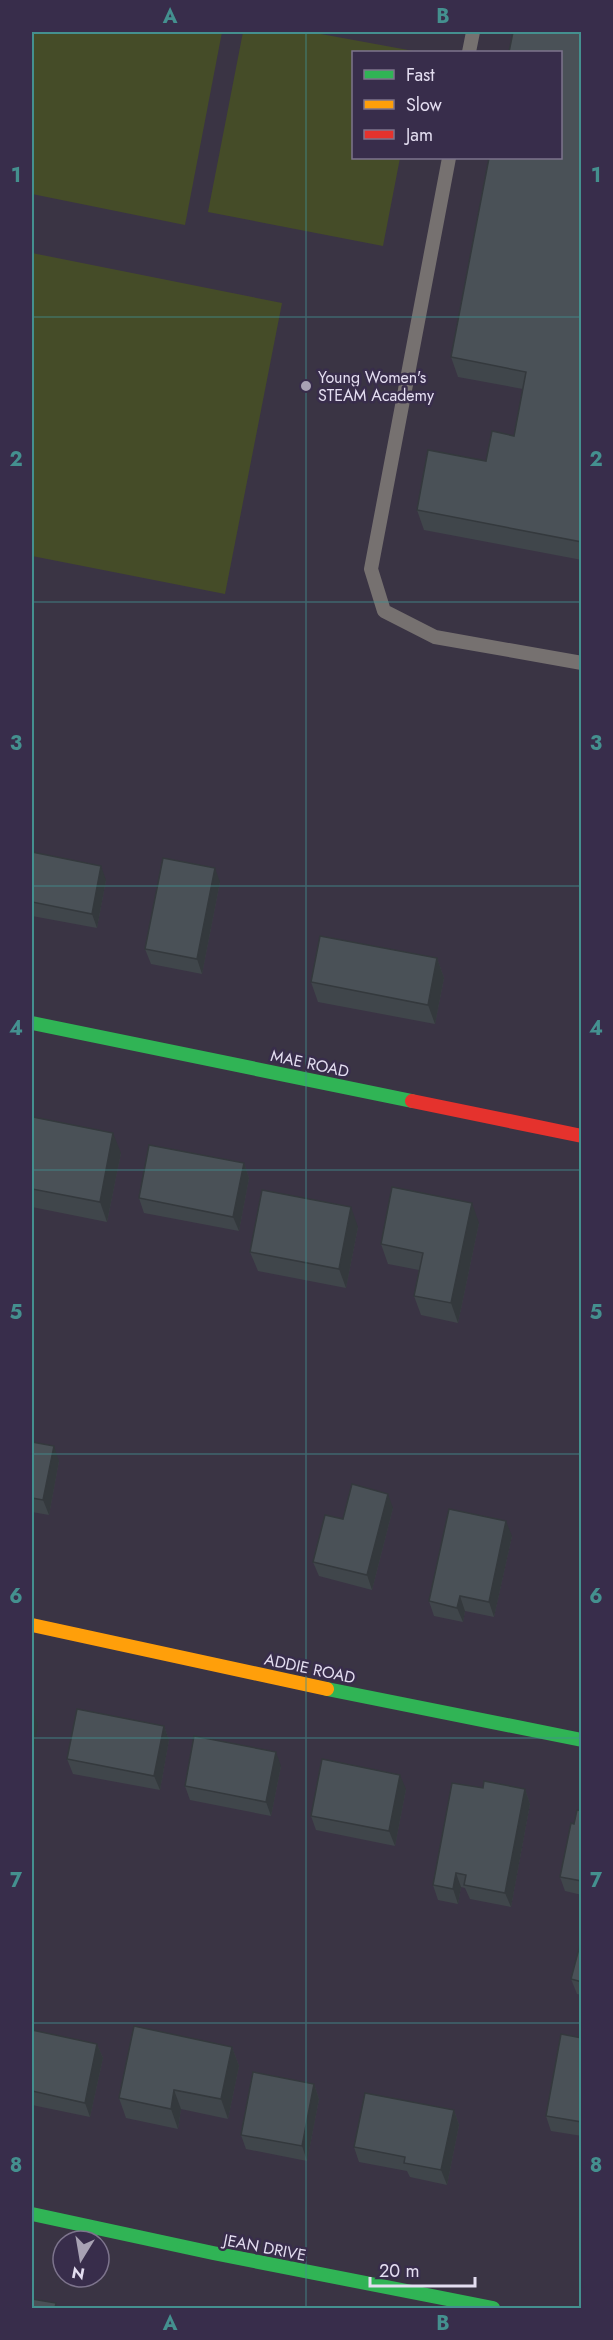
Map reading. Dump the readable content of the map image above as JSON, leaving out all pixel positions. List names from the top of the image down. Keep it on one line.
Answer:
{"streets":{"street":["MAE ROAD","ADDIE ROAD","JEAN DRIVE"]},"places":["Young Women's STEAM Academy"],"legend":["Fast","Slow","Jam"],"scale_bar":"20 m","north":"bottom","grid":{"columns":["A","B"],"rows":["1","2","3","4","5","6","7","8"]}}
